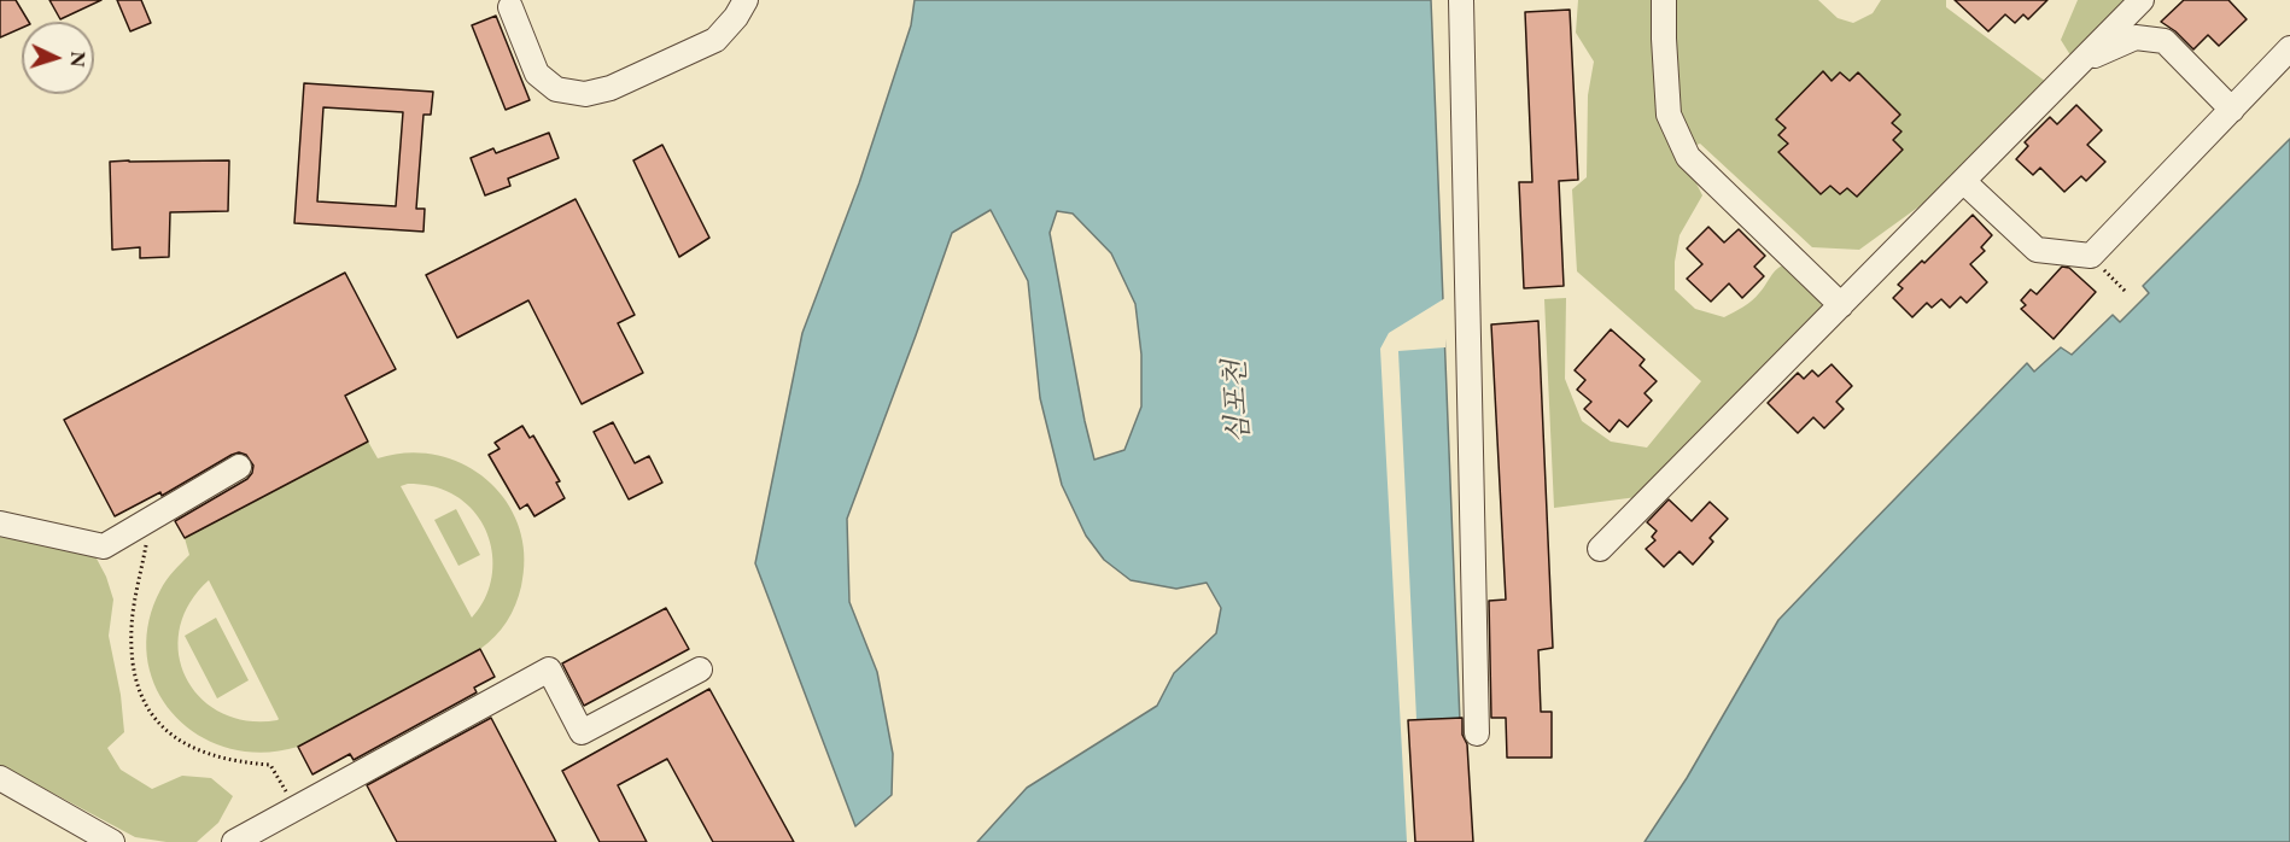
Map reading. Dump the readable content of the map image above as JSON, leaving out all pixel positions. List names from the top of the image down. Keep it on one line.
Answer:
{"water":["심포천"],"north":"right"}
